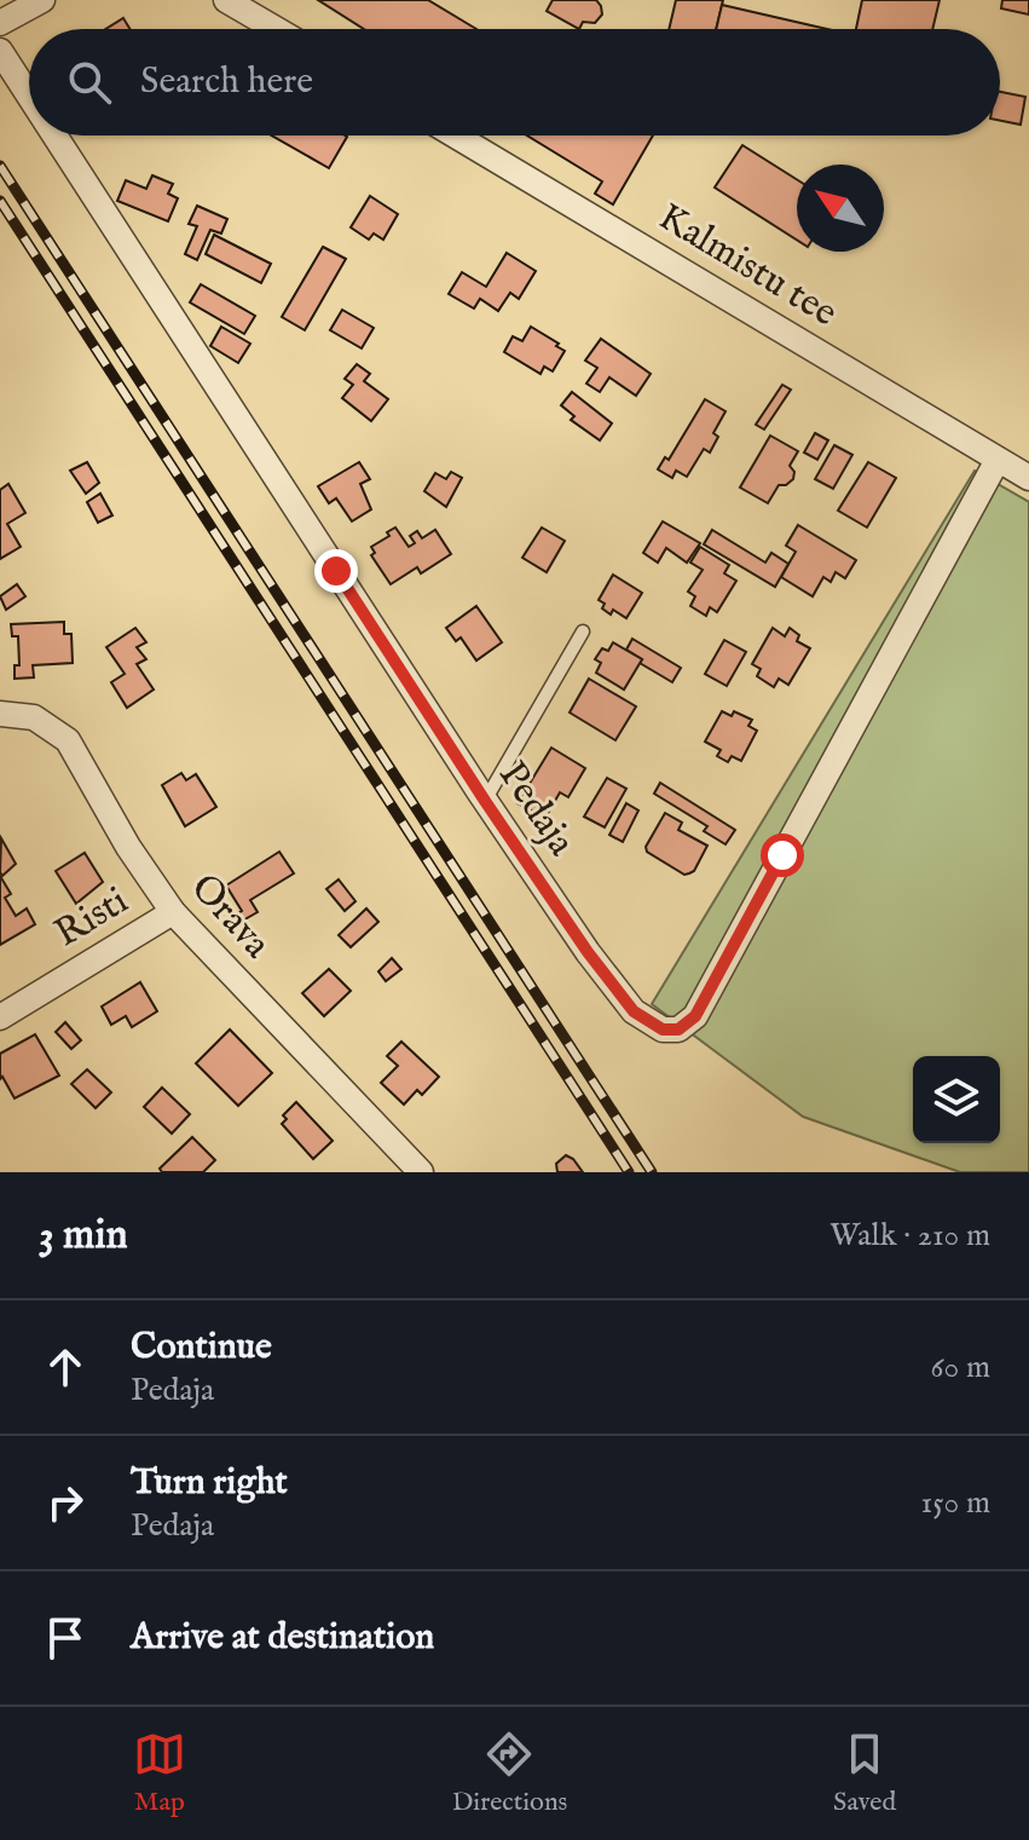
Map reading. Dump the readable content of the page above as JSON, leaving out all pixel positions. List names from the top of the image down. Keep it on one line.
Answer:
{"streets":{"street":["Kalmistu tee","Pedaja","Orava","Risti"]},"crossings":[["Kalmistu tee","Pedaja"],["Orava","Risti"]],"north":"top left","page":{"search":"Search here","heading":["3 min","Walk · 210 m"],"list":[["Continue","Pedaja","60 m"],["Turn right","Pedaja","150 m"],"Arrive at destination"],"nav":["Map","Directions","Saved"]}}
